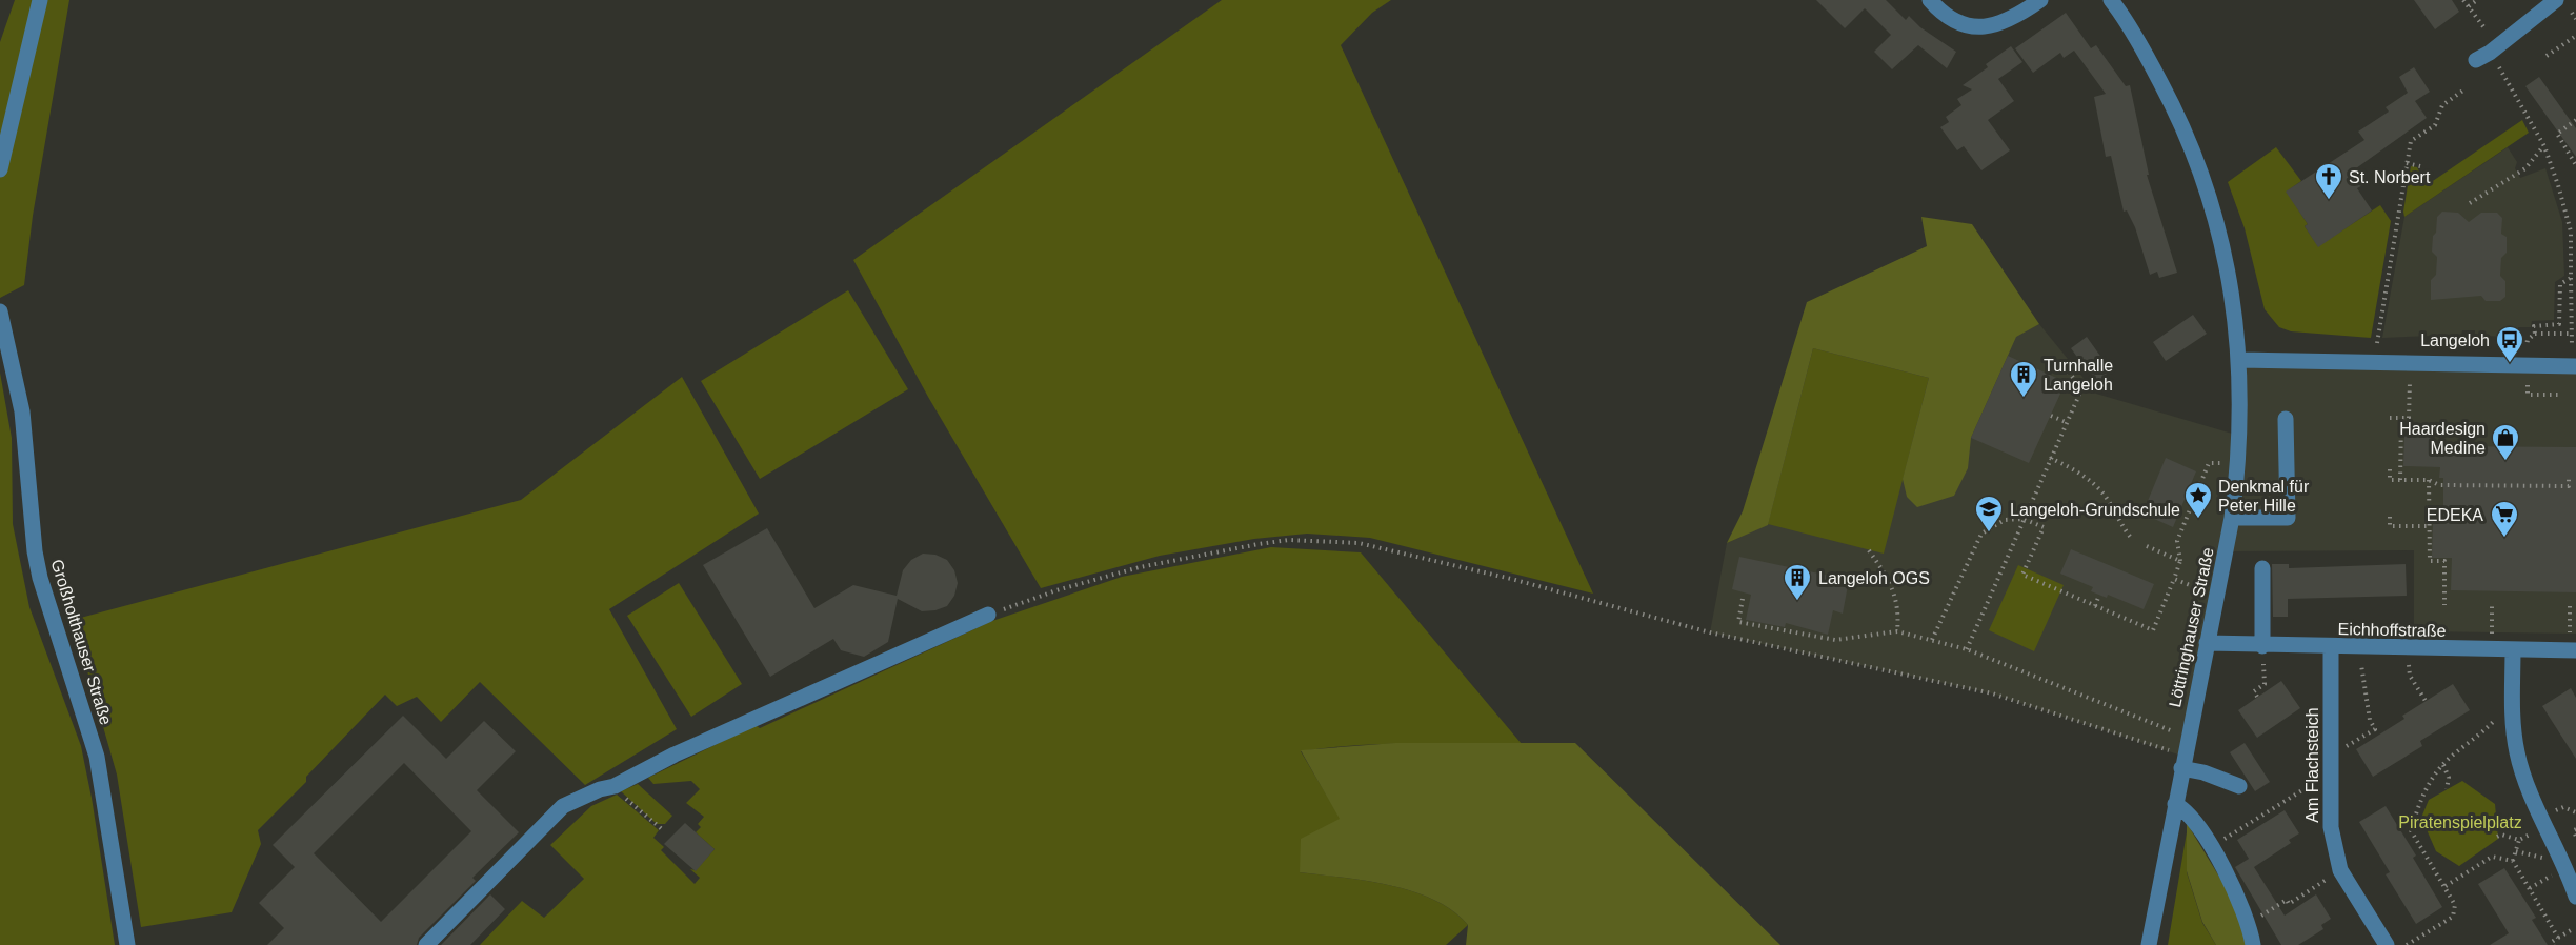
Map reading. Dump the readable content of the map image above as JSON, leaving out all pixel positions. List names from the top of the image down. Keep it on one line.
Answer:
{"streets":{"street":["Löttringhauser Straße","Eichhoffstraße","Großholthauser Straße","Am Flachsteich"]},"crossings":[["Löttringhauser Straße","Eichhoffstraße"],["Eichhoffstraße","Am Flachsteich"]],"parks":["Piratenspielplatz"],"places":{"church":["St. Norbert"],"bus stop":["Langeloh"],"building":["Turnhalle Langeloh","Langeloh OGS"],"shop":["Haardesign Medine"],"place":["Denkmal für Peter Hille"],"school or university":["Langeloh-Grundschule"],"supermarket":["EDEKA"]}}
